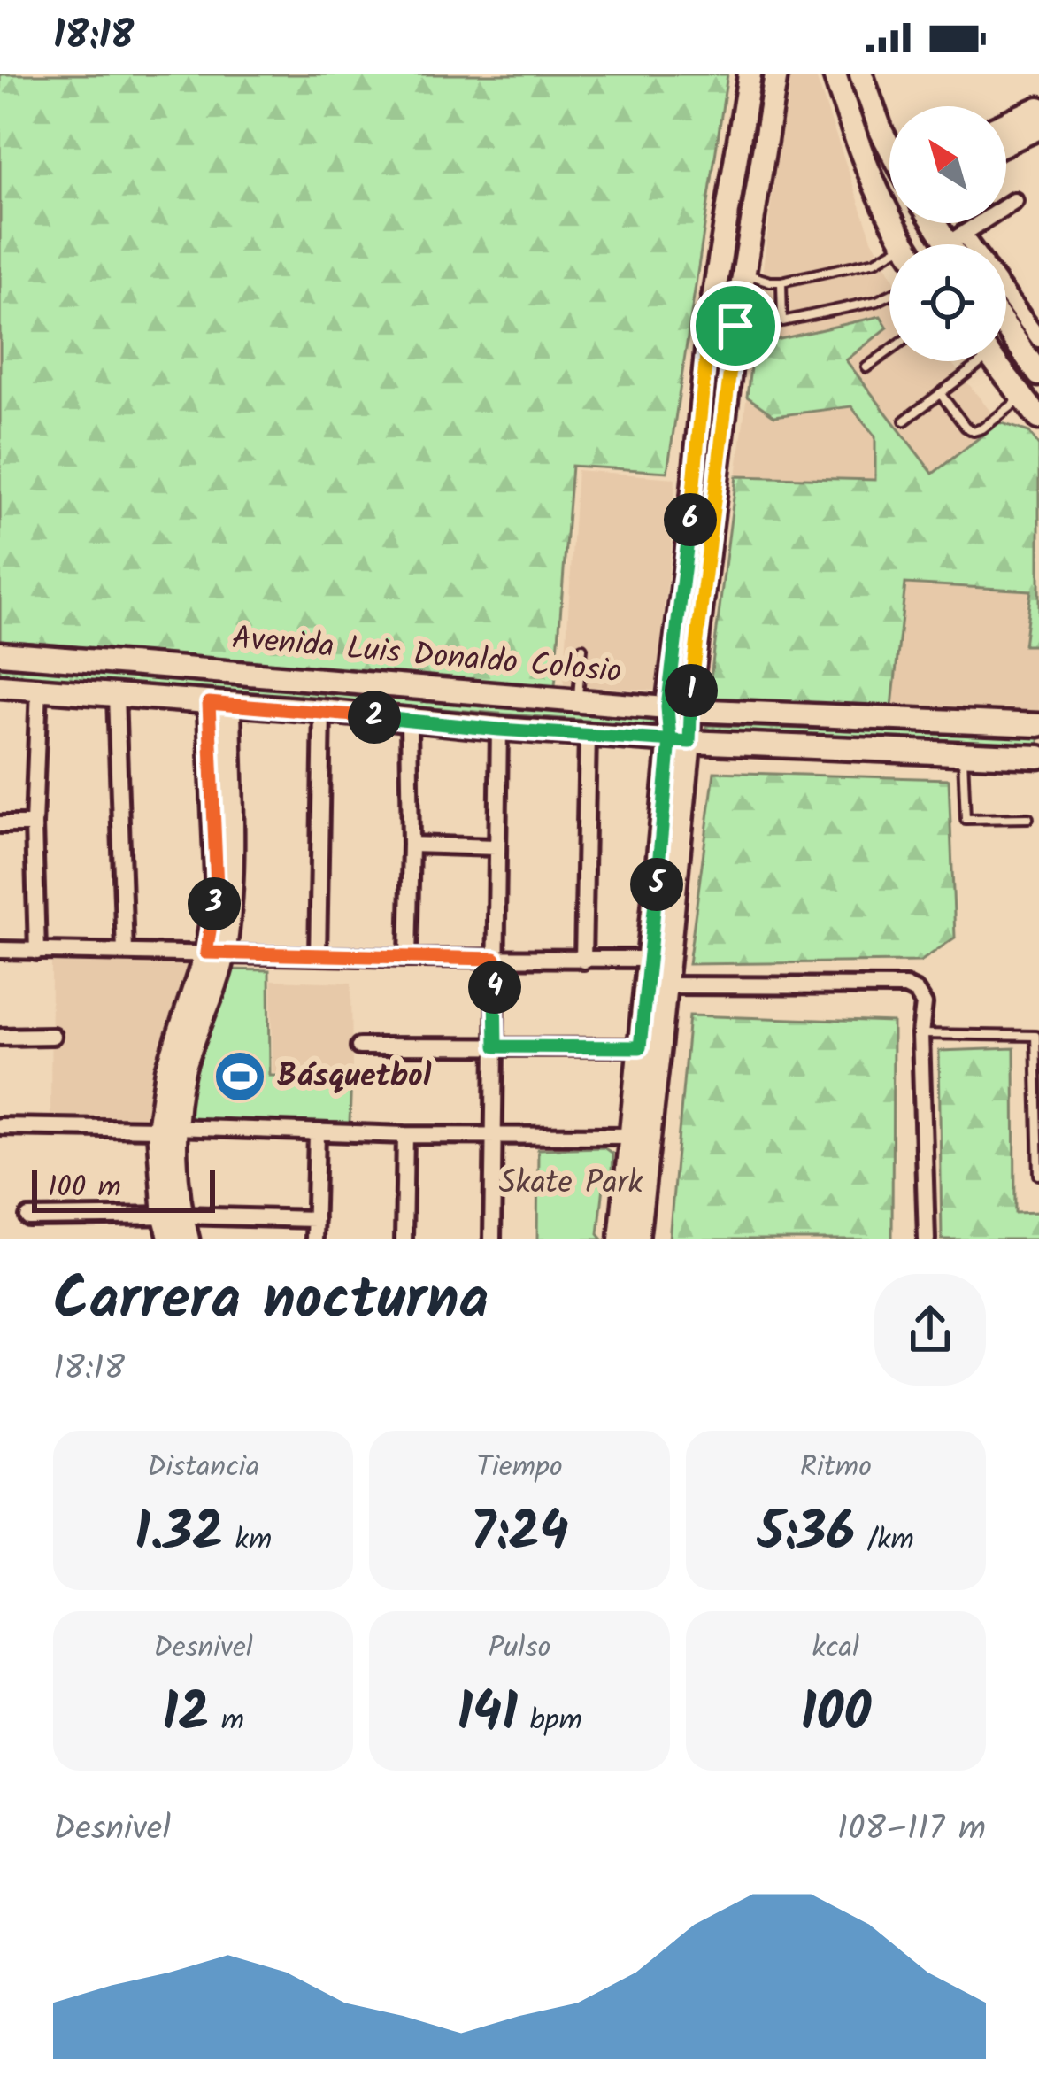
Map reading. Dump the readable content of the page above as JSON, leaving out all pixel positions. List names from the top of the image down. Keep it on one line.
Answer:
{"streets":{"main road":["Avenida Luis Donaldo Colosio"]},"parks":["Skate Park"],"places":{"sports":["Básquetbol"]},"scale_bar":"100 m","north":"top left","page":{"status":"18:18","pins":["6","1","2","5","3","4"],"scale":"100 m","heading":["Carrera nocturna","18:18"],"stats":[["Distancia","1.32 km"],["Tiempo","7:24"],["Ritmo","5:36 /km"],["Desnivel","12 m"],["Pulso","141 bpm"],["kcal","100"]],"chart":["Desnivel","108–117 m"]}}
